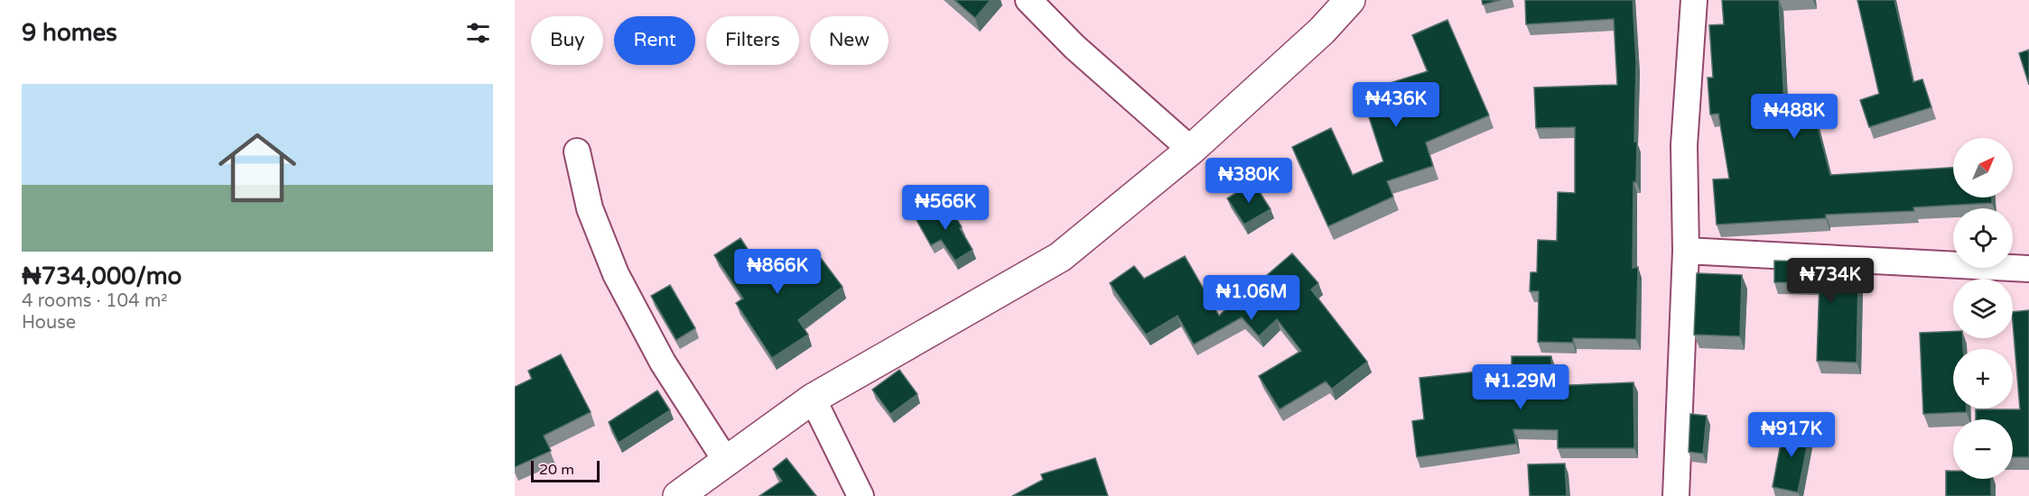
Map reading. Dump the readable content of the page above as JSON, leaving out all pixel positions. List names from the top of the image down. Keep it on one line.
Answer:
{"scale_bar":"20 m","north":"top right","page":{"heading":"9 homes","chip":["Buy","Rent","Filters","New"],"list":[{"name":"₦734,000/mo","note":"4 rooms · 104 m² · House"}],"price":["₦436K","₦488K","₦380K","₦566K","₦866K","₦734K","₦1.06M","₦1.29M","₦917K"],"map_buttons":["+","−"],"scale":"20 m"}}
